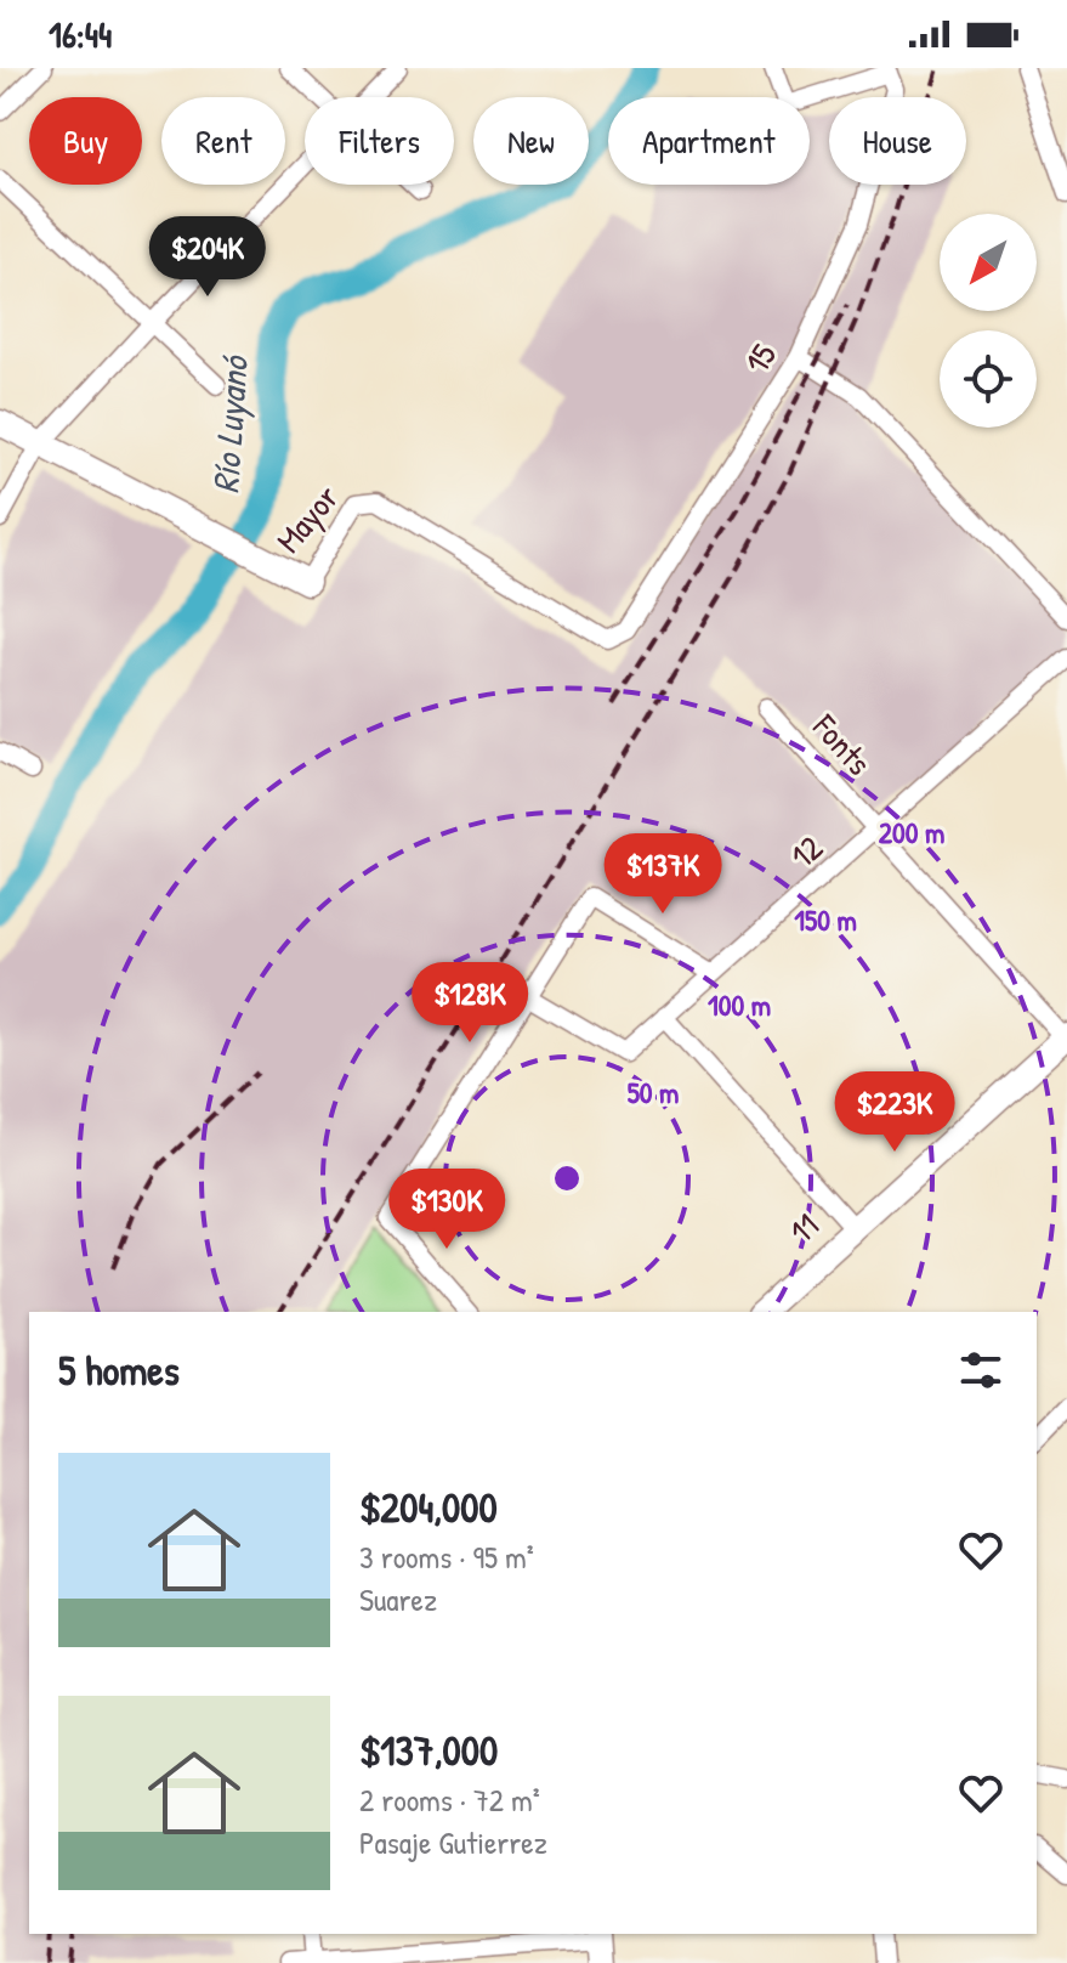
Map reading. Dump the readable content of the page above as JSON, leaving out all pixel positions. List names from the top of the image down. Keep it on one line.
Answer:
{"streets":{"street":["15","Mayor","Fonts","12","11"]},"crossings":[["15","Mayor"],["Fonts","12"],["Fonts","11"]],"water":["Río Luyanó"],"north":"bottom left","page":{"status":"16:44","chip":["Buy","Rent","Filters","New","Apartment","House"],"price":["$204K","$137K","$128K","$223K","$130K"],"heading":"5 homes","list":[{"name":"$204,000","note":"3 rooms · 95 m² · Suarez"},{"name":"$137,000","note":"2 rooms · 72 m² · Pasaje Gutierrez"}]},"rings":["200 m","150 m","100 m","50 m"]}
